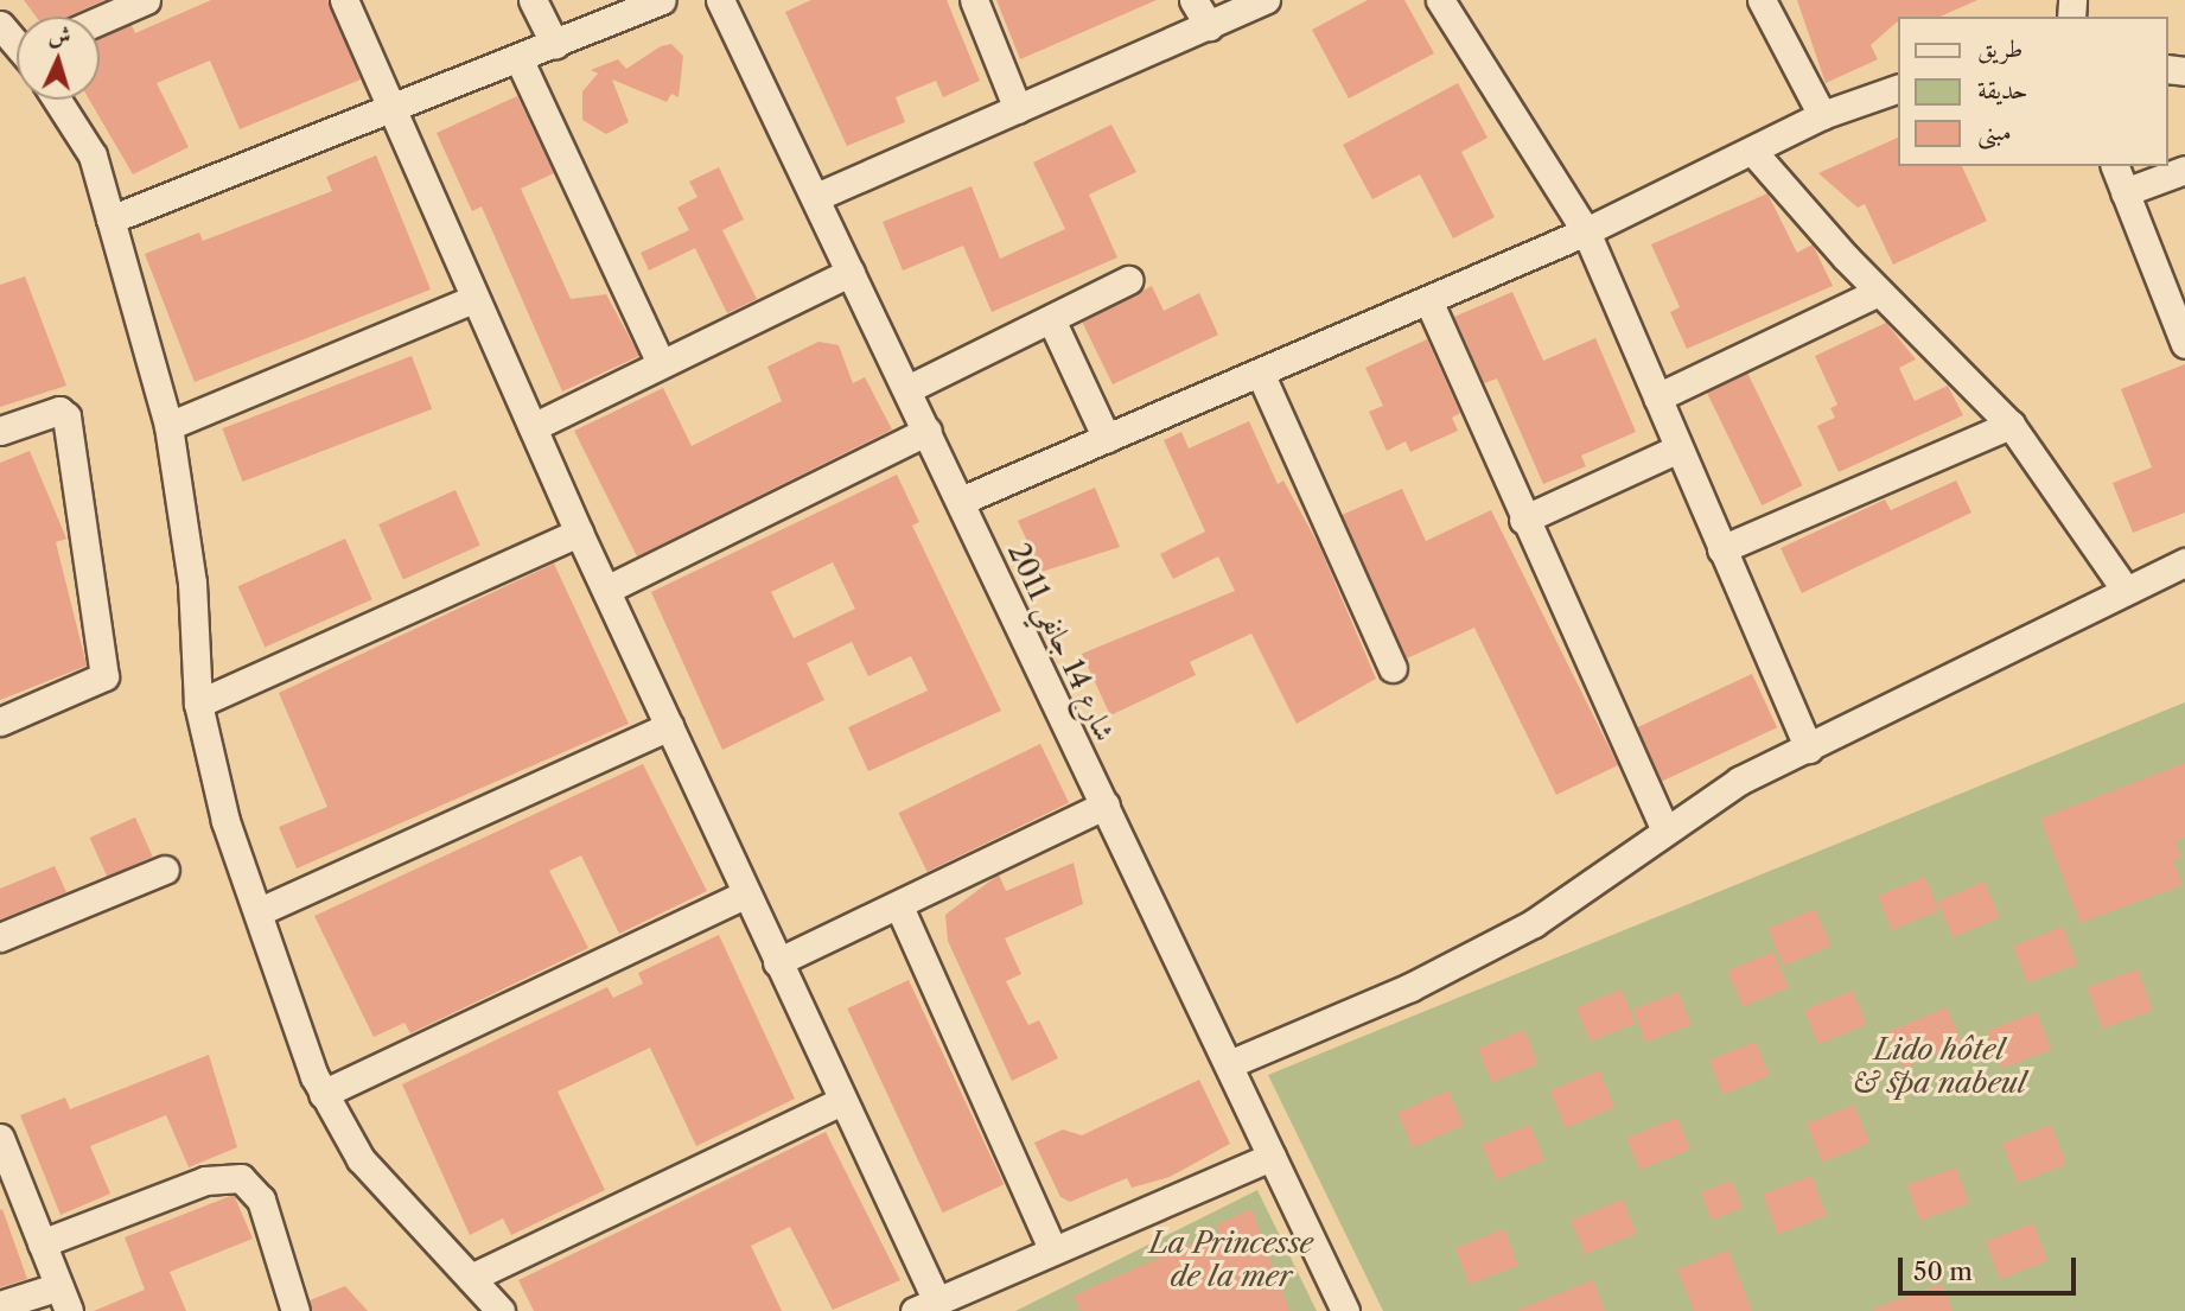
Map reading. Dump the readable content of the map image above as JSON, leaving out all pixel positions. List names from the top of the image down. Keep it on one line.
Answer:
{"streets":{"street":["شارع 14 جانفي 2011"]},"parks":["Lido hôtel & spa nabeul","La Princesse de la mer"],"legend":["طريق","حديقة","مبنى"],"scale_bar":"50 m","north":"top"}
